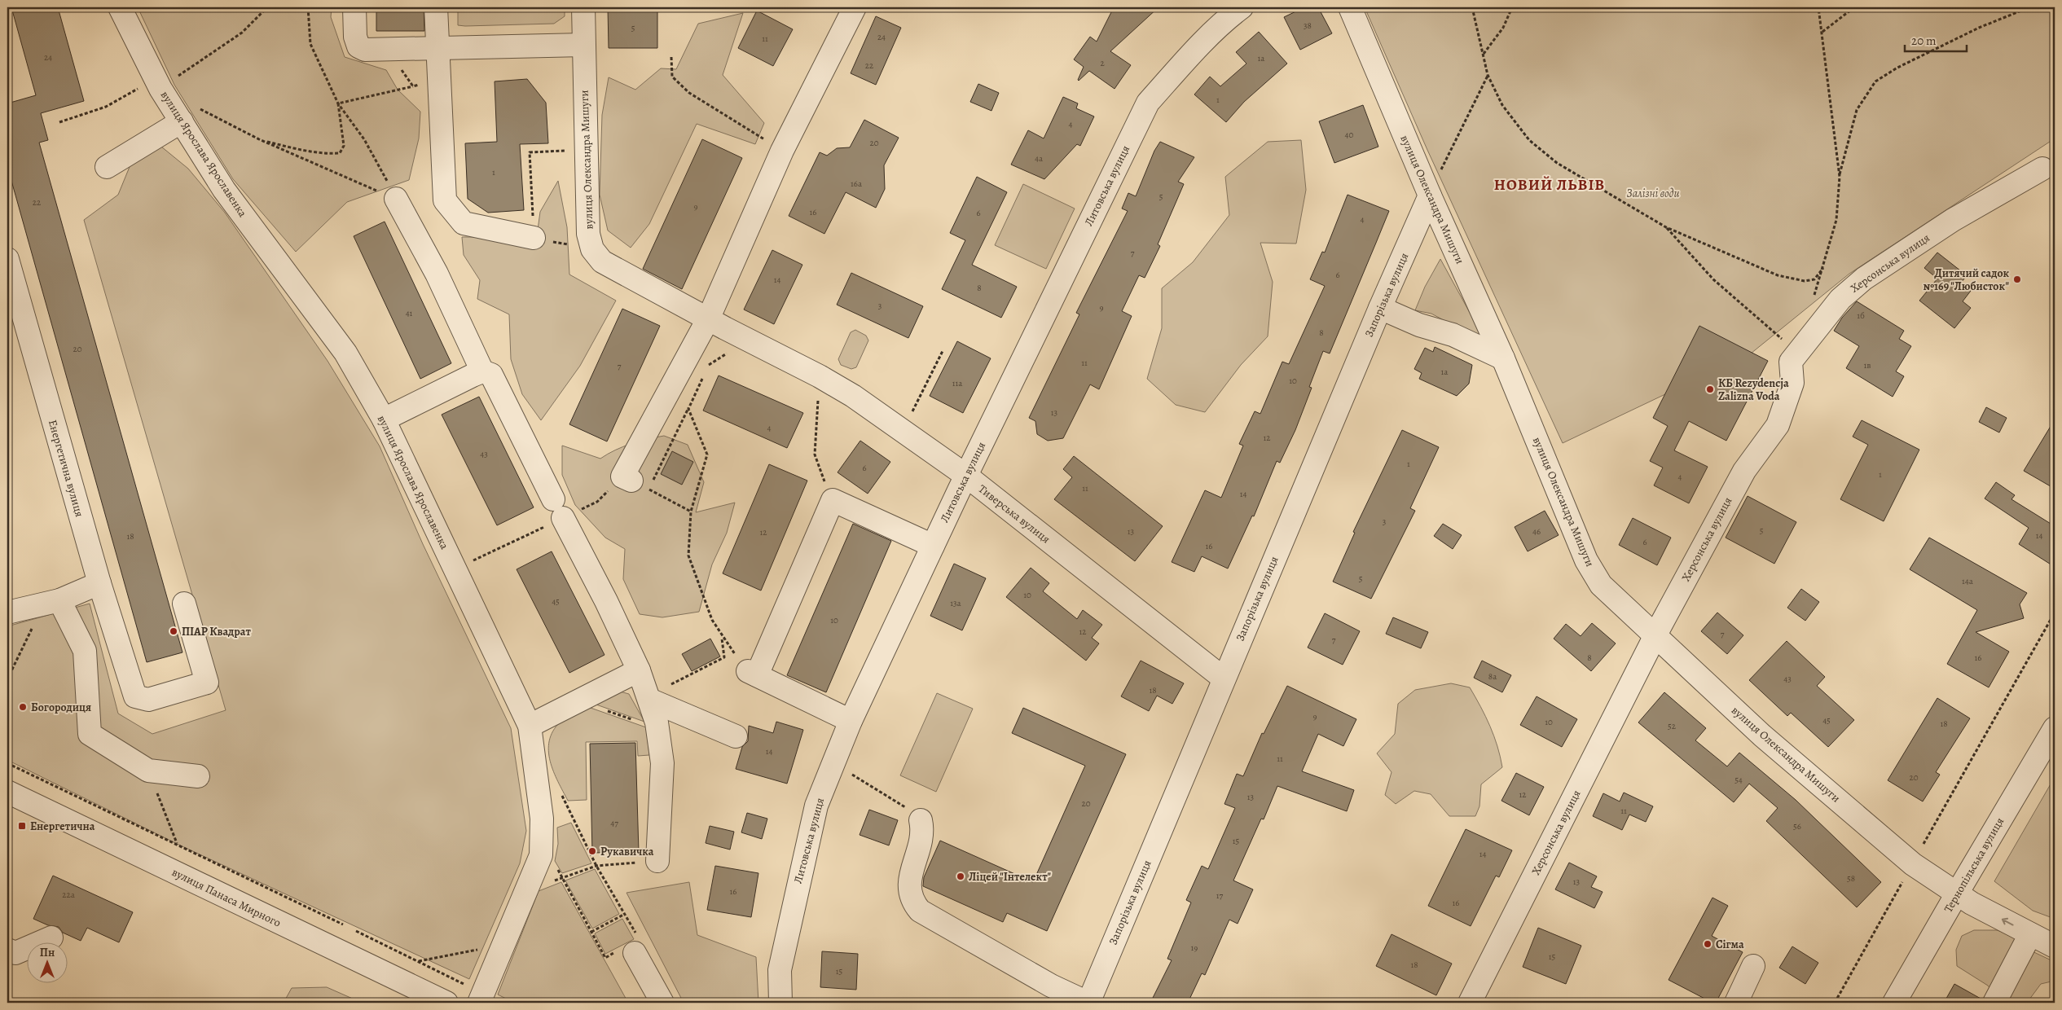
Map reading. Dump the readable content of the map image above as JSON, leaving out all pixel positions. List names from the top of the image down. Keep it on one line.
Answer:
{"streets":{"street":["вулиця Ярослава Ярославенка","вулиця Олександра Мишуги","Литовська вулиця","Херсонська вулиця","Запорізька вулиця","Енергетична вулиця","Тиверська вулиця","Тернопільська вулиця","вулиця Панаса Мирного"]},"crossings":[["вулиця Олександра Мишуги","Херсонська вулиця"],["вулиця Олександра Мишуги","Запорізька вулиця"],["вулиця Олександра Мишуги","Тиверська вулиця"],["вулиця Олександра Мишуги","Тернопільська вулиця"],["Литовська вулиця","Тиверська вулиця"],["Запорізька вулиця","Тиверська вулиця"]],"districts":["НОВИЙ ЛЬВІВ"],"parks":["Залізні води"],"places":{"other":["Дитячий садок №169 \"Любисток\"","КБ Rezydencja Zalizna Voda","ПІАР Квадрат","Богородиця","Рукавичка","Ліцей \"Інтелект\"","Сігма"],"transit":["Енергетична"]},"house_numbers":["38","5","24","11","24","1а","2","22","1","4","40","20","4а","1","16а","5","22","9","16","6","4","7","6","14","8","3","9","41","1б","8","20","11","1в","7","1а","10","11а","13","4","12","43","1","6","1","4","11","14","3","5","13","46","12","14","18","6","16","5","14а","10","45","13а","10","12","7","7","8","16","8а","43","18","9","45","10","18","52","14","11","20","54","12","13","20","11","47","56","15","14","58","13","16","22а","17","16","19","15","18","15"],"scale_bar":"20 m","north":"top"}
